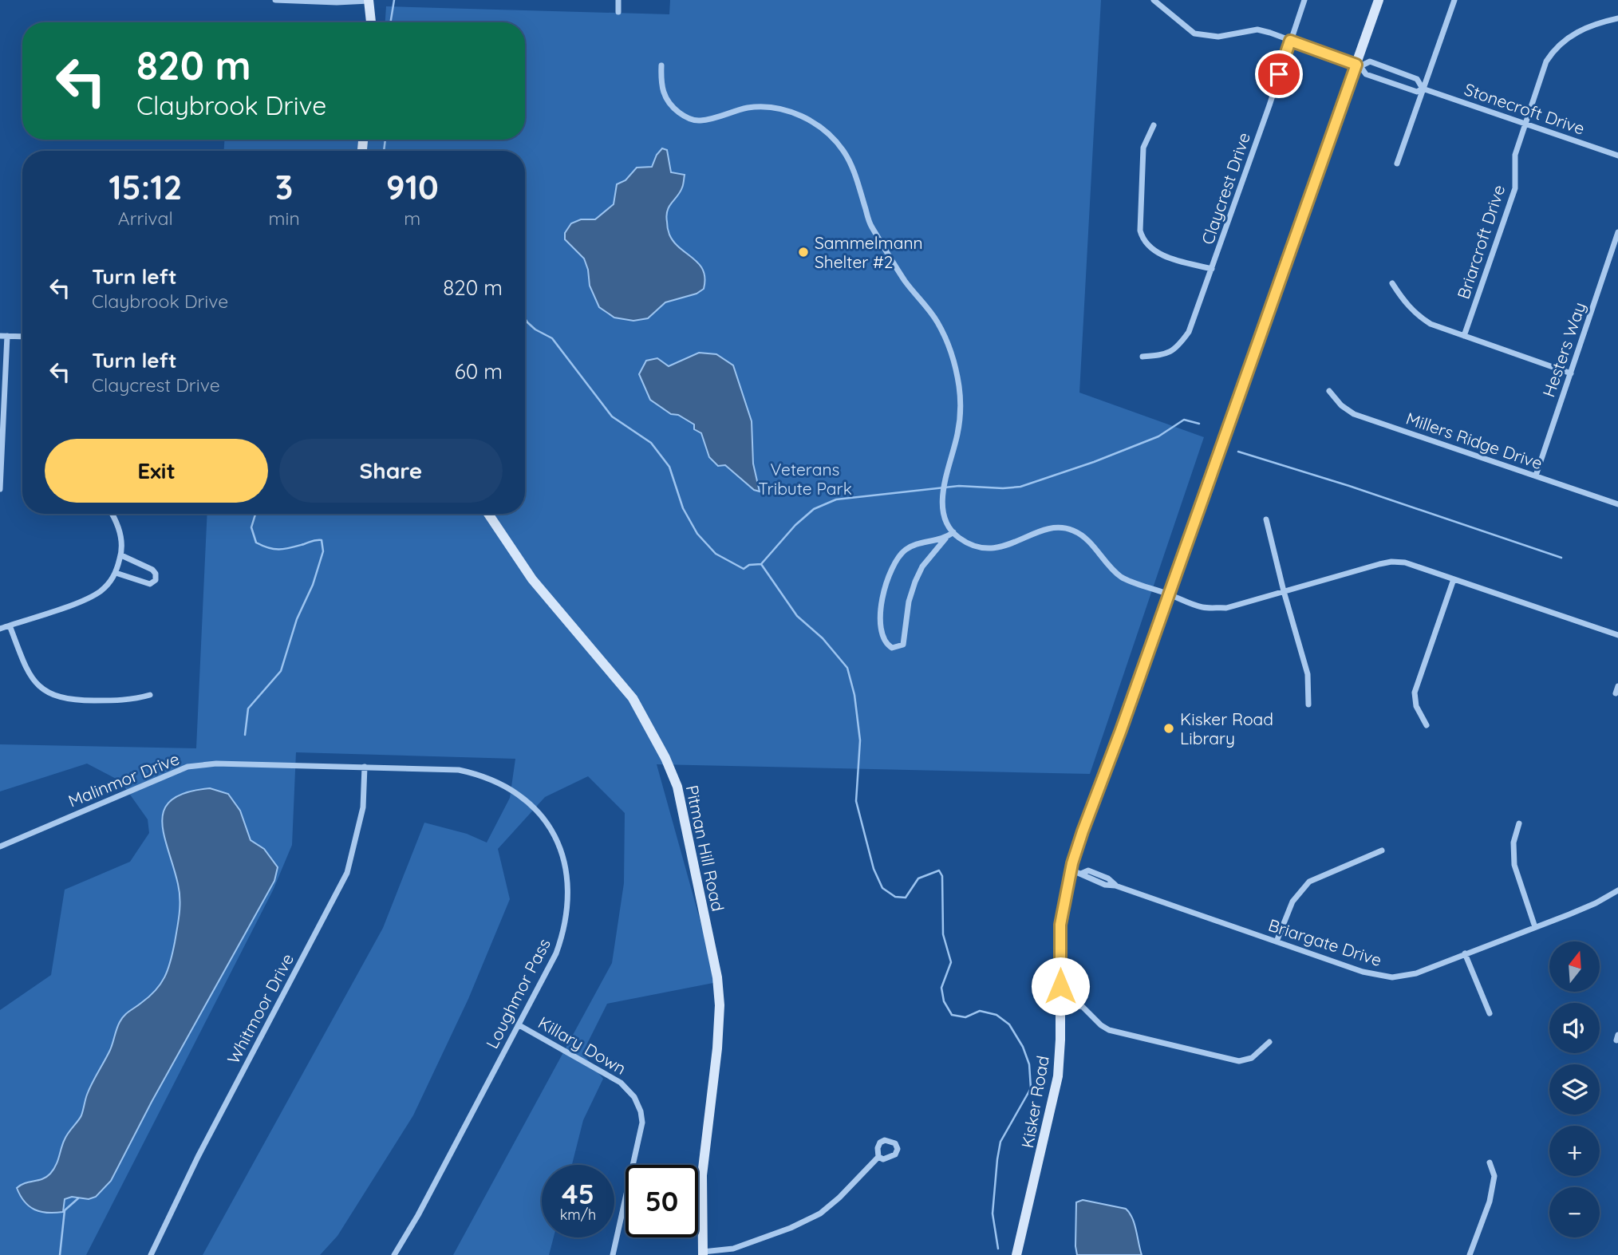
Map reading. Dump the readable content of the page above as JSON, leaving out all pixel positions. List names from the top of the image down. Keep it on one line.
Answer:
{"streets":{"main road":["Pitman Hill Road","Kisker Road"],"street":["Stonecroft Drive","Claycrest Drive","Briarcroft Drive","Hesters Way","Millers Ridge Drive","Malinmor Drive","Briargate Drive","Loughmor Pass","Whitmoor Drive","Killary Down"]},"crossings":[["Stonecroft Drive","Briarcroft Drive"],["Stonecroft Drive","Kisker Road"],["Hesters Way","Millers Ridge Drive"],["Malinmor Drive","Loughmor Pass"],["Malinmor Drive","Whitmoor Drive"],["Briargate Drive","Kisker Road"],["Loughmor Pass","Whitmoor Drive"],["Loughmor Pass","Killary Down"]],"parks":["Veterans Tribute Park"],"places":["Sammelmann Shelter #2","Kisker Road Library"],"north":"top","page":{"turn":["820 m","Claybrook Drive"],"eta":["15:12","Arrival","3","min","910","m"],"list":[{"name":"Turn left","note":"Claybrook Drive","value":"820 m"},{"name":"Turn left","note":"Claycrest Drive","value":"60 m"}],"buttons":["Exit","Share"],"map_buttons":["+","−"],"speed":"45 km/h","limit":"50"}}
